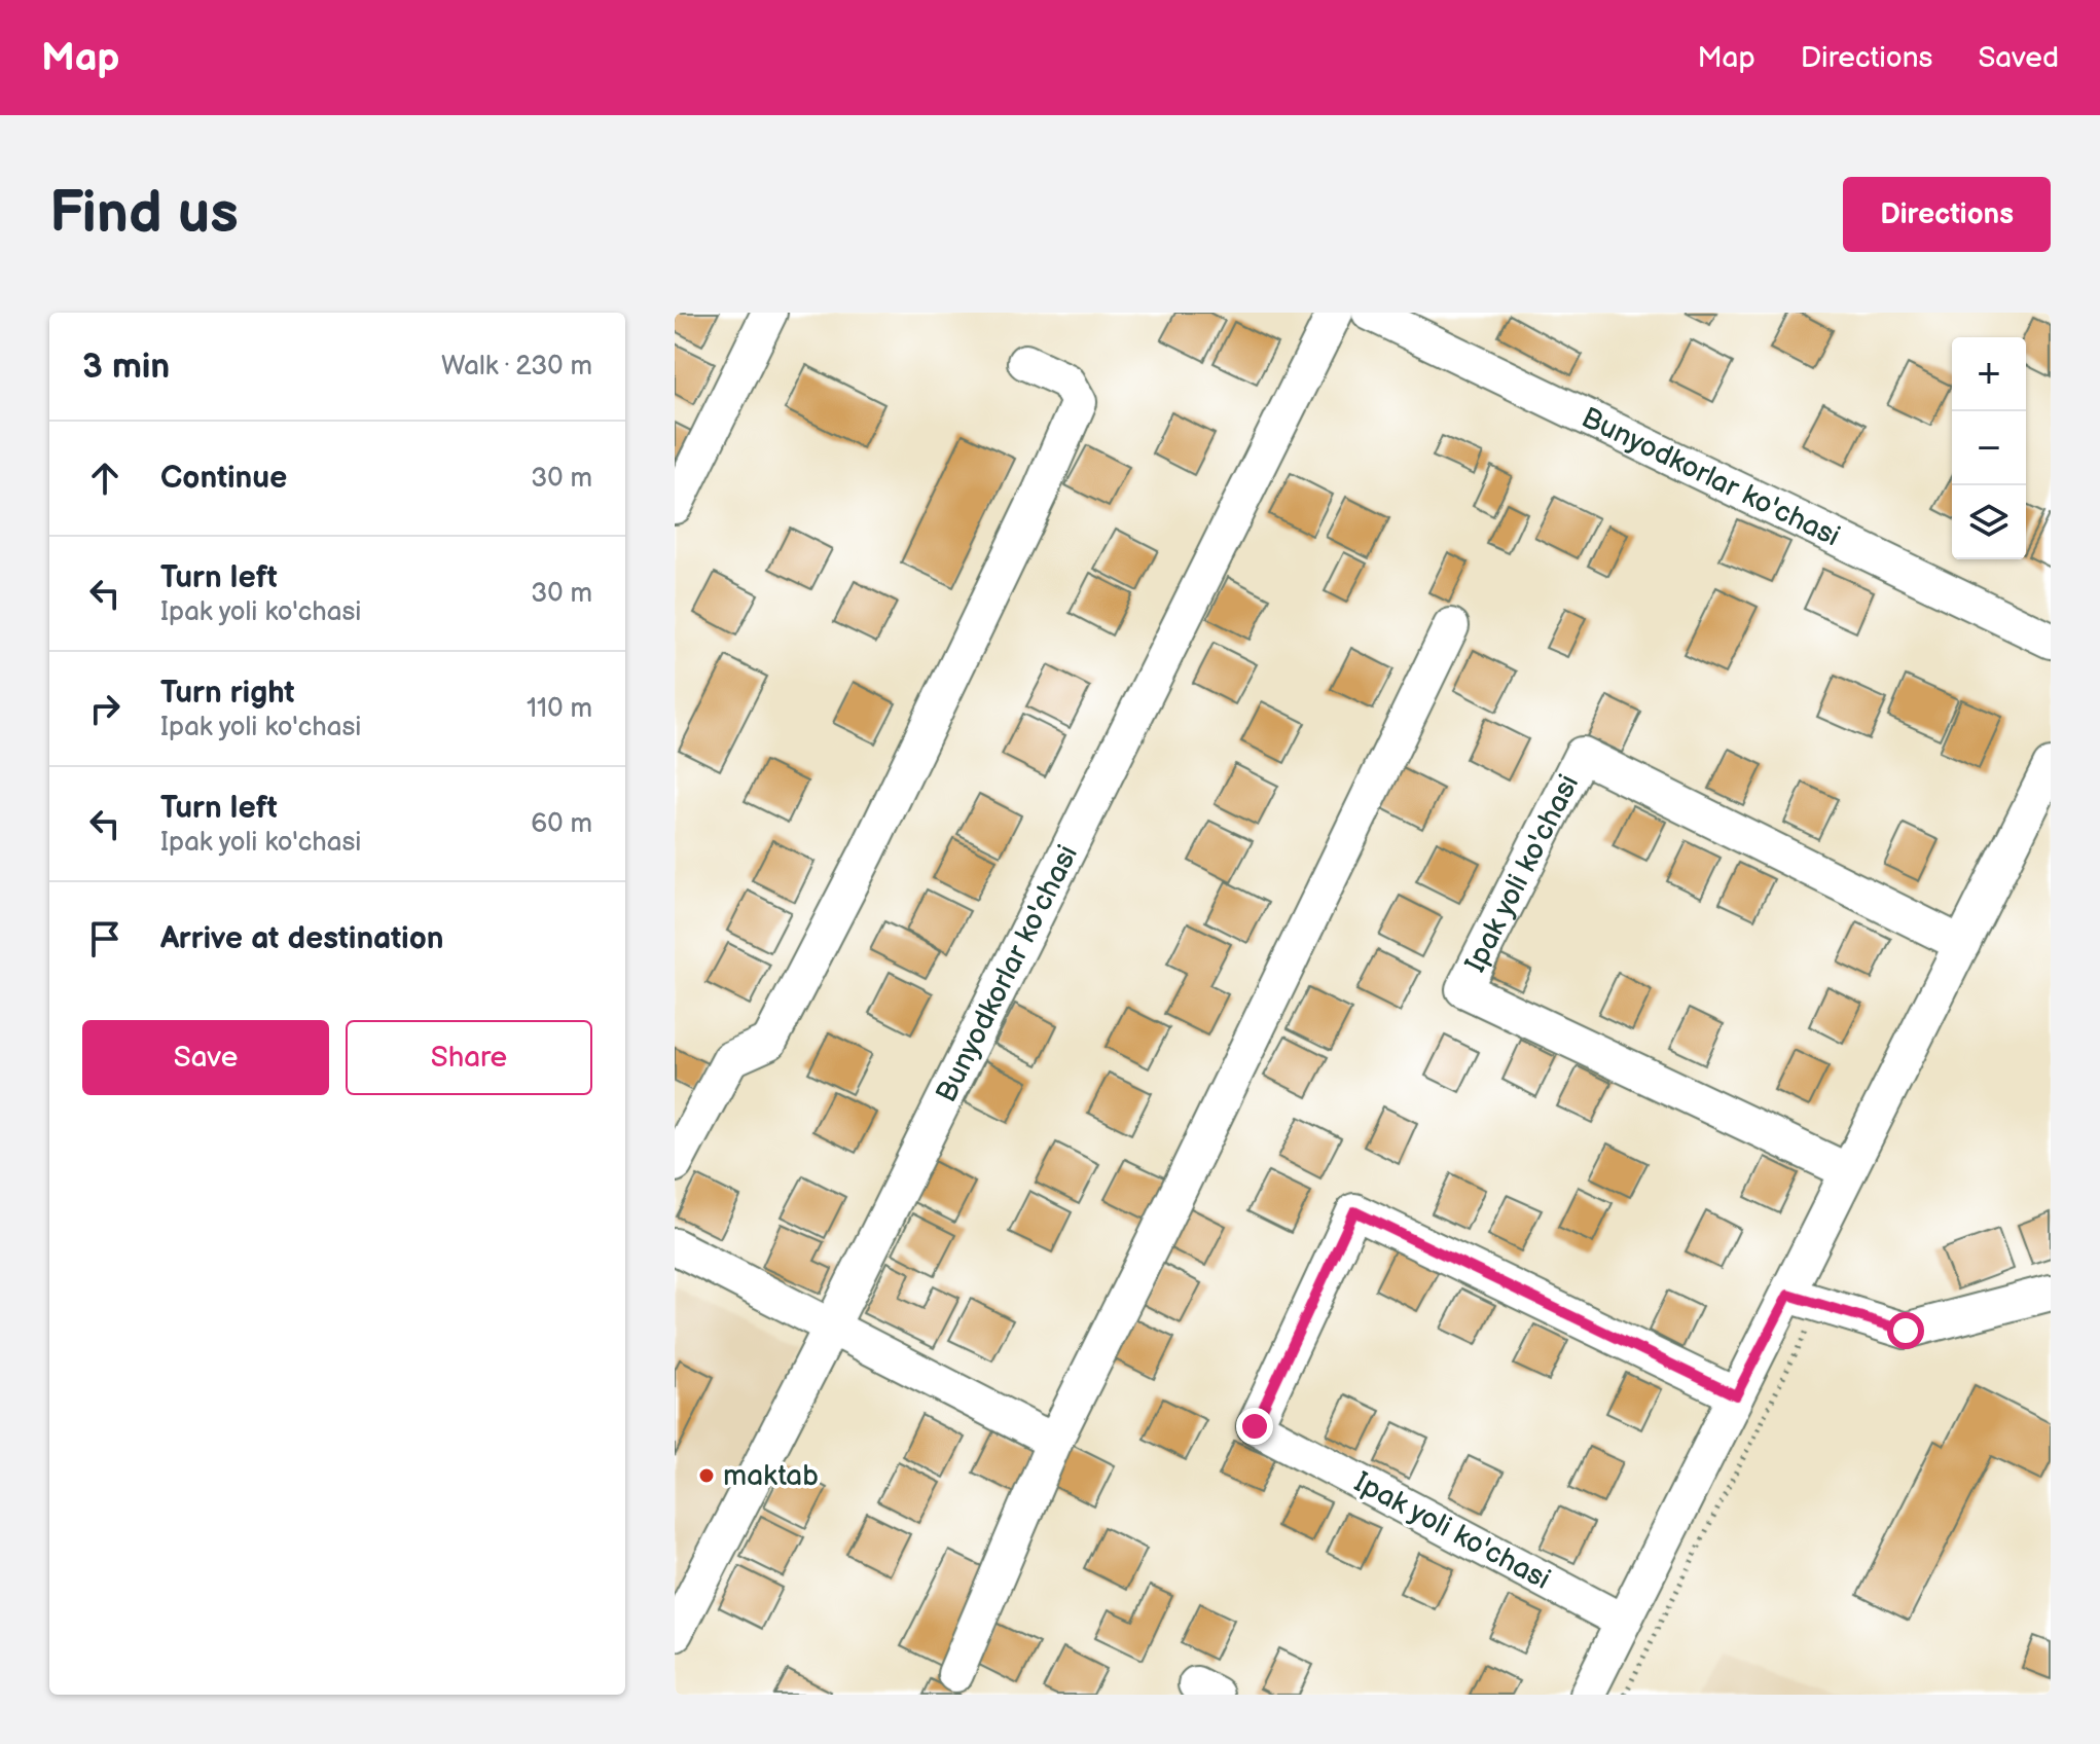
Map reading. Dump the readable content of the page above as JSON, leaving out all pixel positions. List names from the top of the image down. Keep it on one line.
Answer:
{"streets":{"street":["Bunyodkorlar ko'chasi","Ipak yoli ko'chasi"]},"places":["maktab"],"page":{"header":"Map","nav":["Map","Directions","Saved"],"buttons":["Directions",["Save","Share"]],"title":"Find us","heading":["3 min","Walk · 230 m"],"map_buttons":["+","−"],"list":[["Continue","30 m"],["Turn left","Ipak yoli ko'chasi","30 m"],["Turn right","Ipak yoli ko'chasi","110 m"],["Turn left","Ipak yoli ko'chasi","60 m"],"Arrive at destination"]}}
